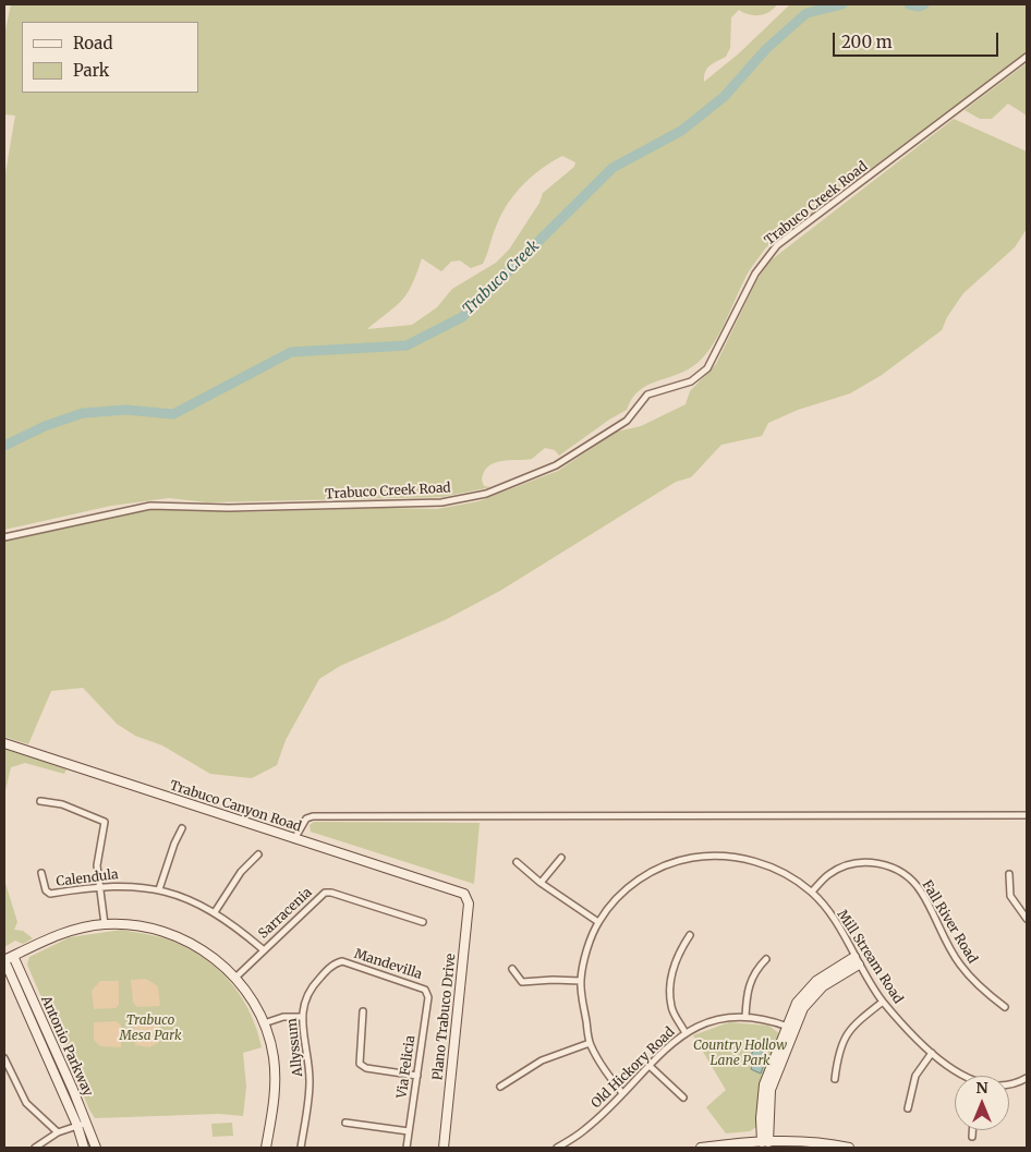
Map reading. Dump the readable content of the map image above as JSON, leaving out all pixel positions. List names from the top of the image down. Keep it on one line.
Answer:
{"streets":{"main road":["Trabuco Canyon Road","Plano Trabuco Drive","Antonio Parkway"],"street":["Trabuco Creek Road","Calendula","Sarracenia","Fall River Road","Mill Stream Road","Mandevilla","Allyssum","Via Felicia","Old Hickory Road"]},"crossings":[["Trabuco Canyon Road","Plano Trabuco Drive"],["Calendula","Sarracenia"],["Fall River Road","Mill Stream Road"],["Mill Stream Road","Old Hickory Road"],["Mandevilla","Allyssum"],["Mandevilla","Via Felicia"]],"water":["Trabuco Creek"],"parks":["Trabuco Mesa Park","Country Hollow Lane Park"],"legend":["Road","Park"],"scale_bar":"200 m","north":"top"}
